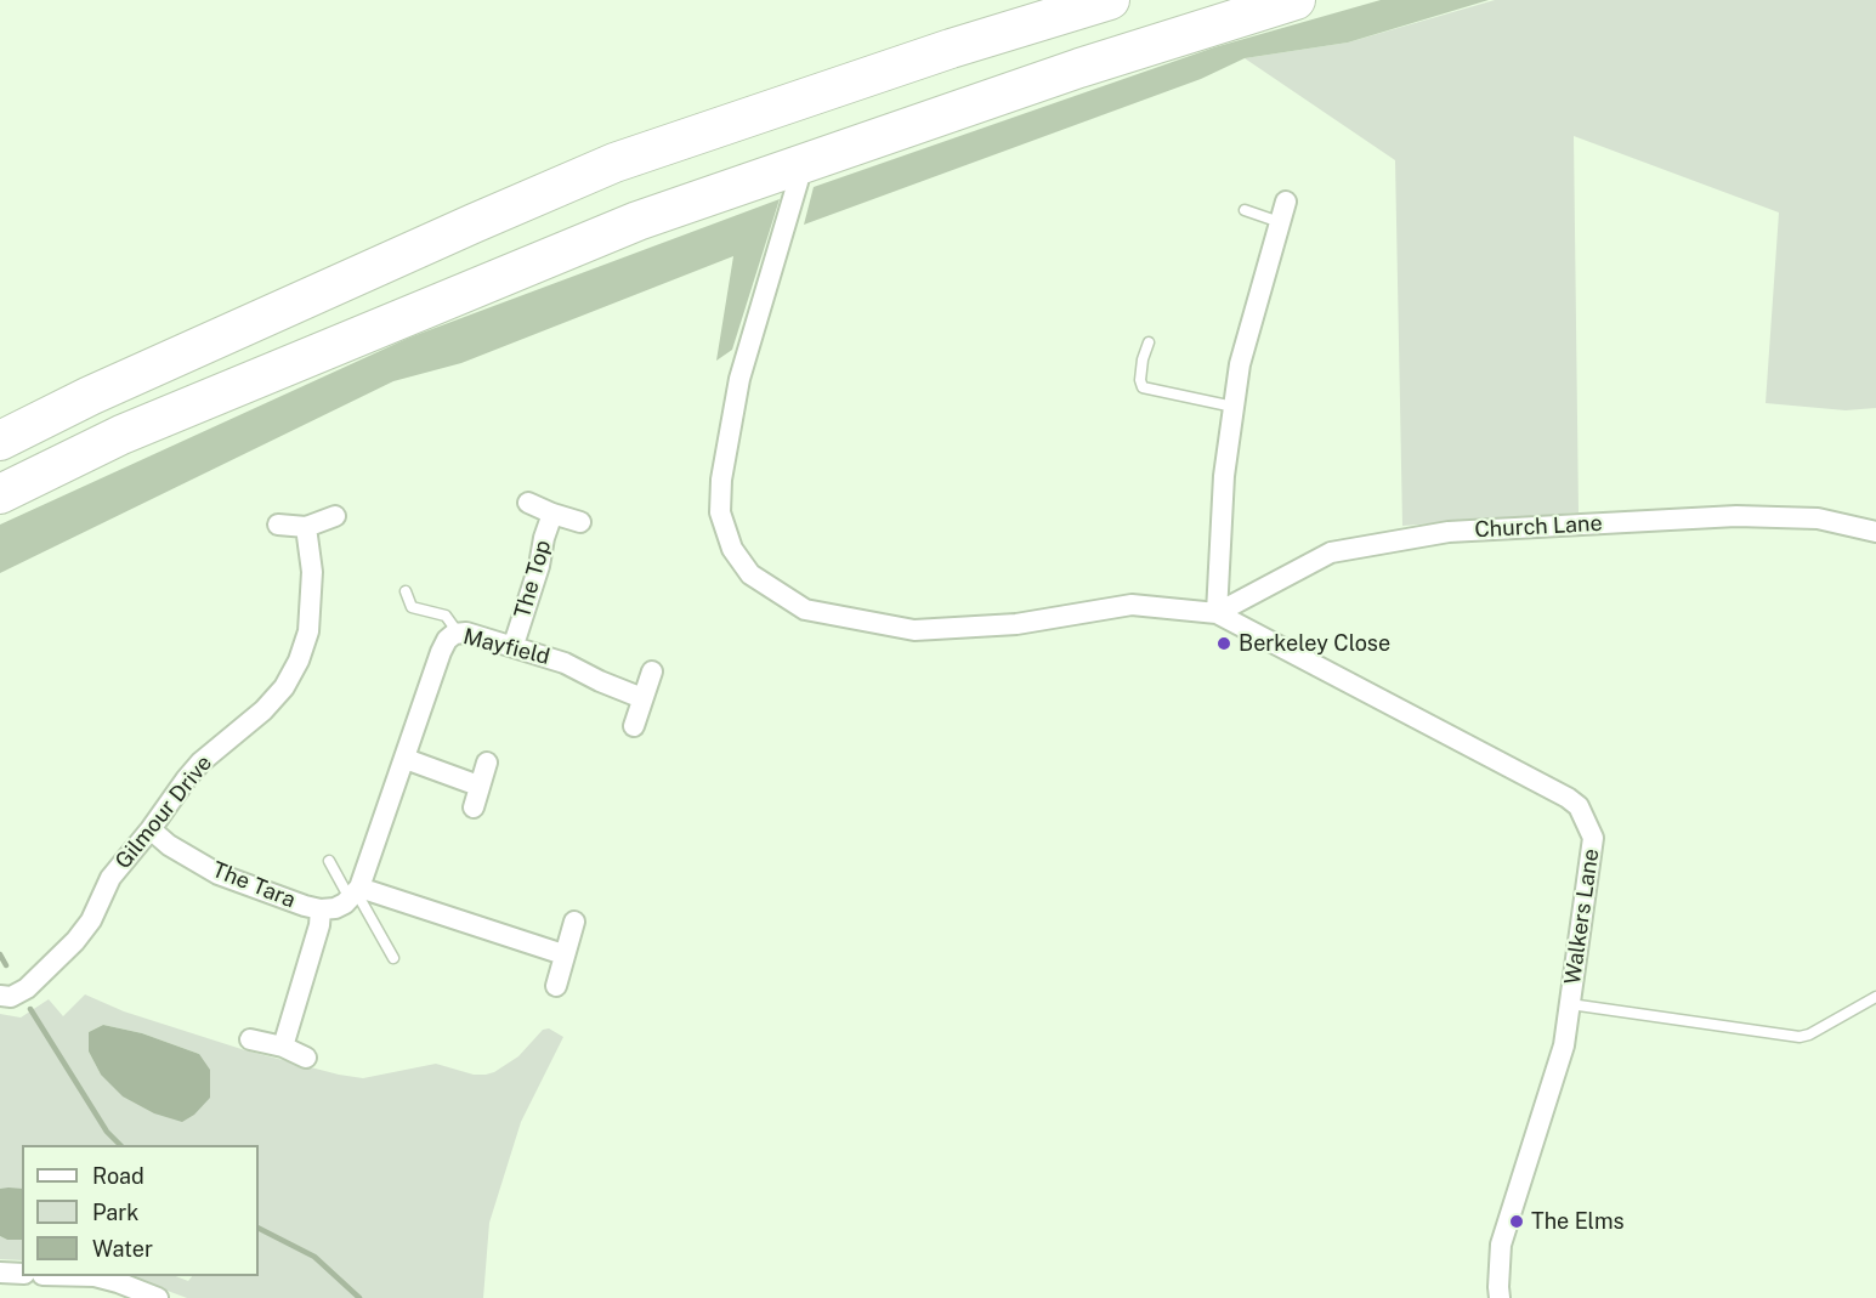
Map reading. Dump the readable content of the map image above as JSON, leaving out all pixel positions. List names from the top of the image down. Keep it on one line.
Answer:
{"streets":{"street":["Church Lane","The Top","Mayfield","Gilmour Drive","The Tara","Walkers Lane"]},"crossings":[["Church Lane","Walkers Lane"],["The Top","Mayfield"],["Mayfield","The Tara"],["Gilmour Drive","The Tara"]],"places":["Berkeley Close","The Elms"],"legend":["Road","Park","Water"]}
